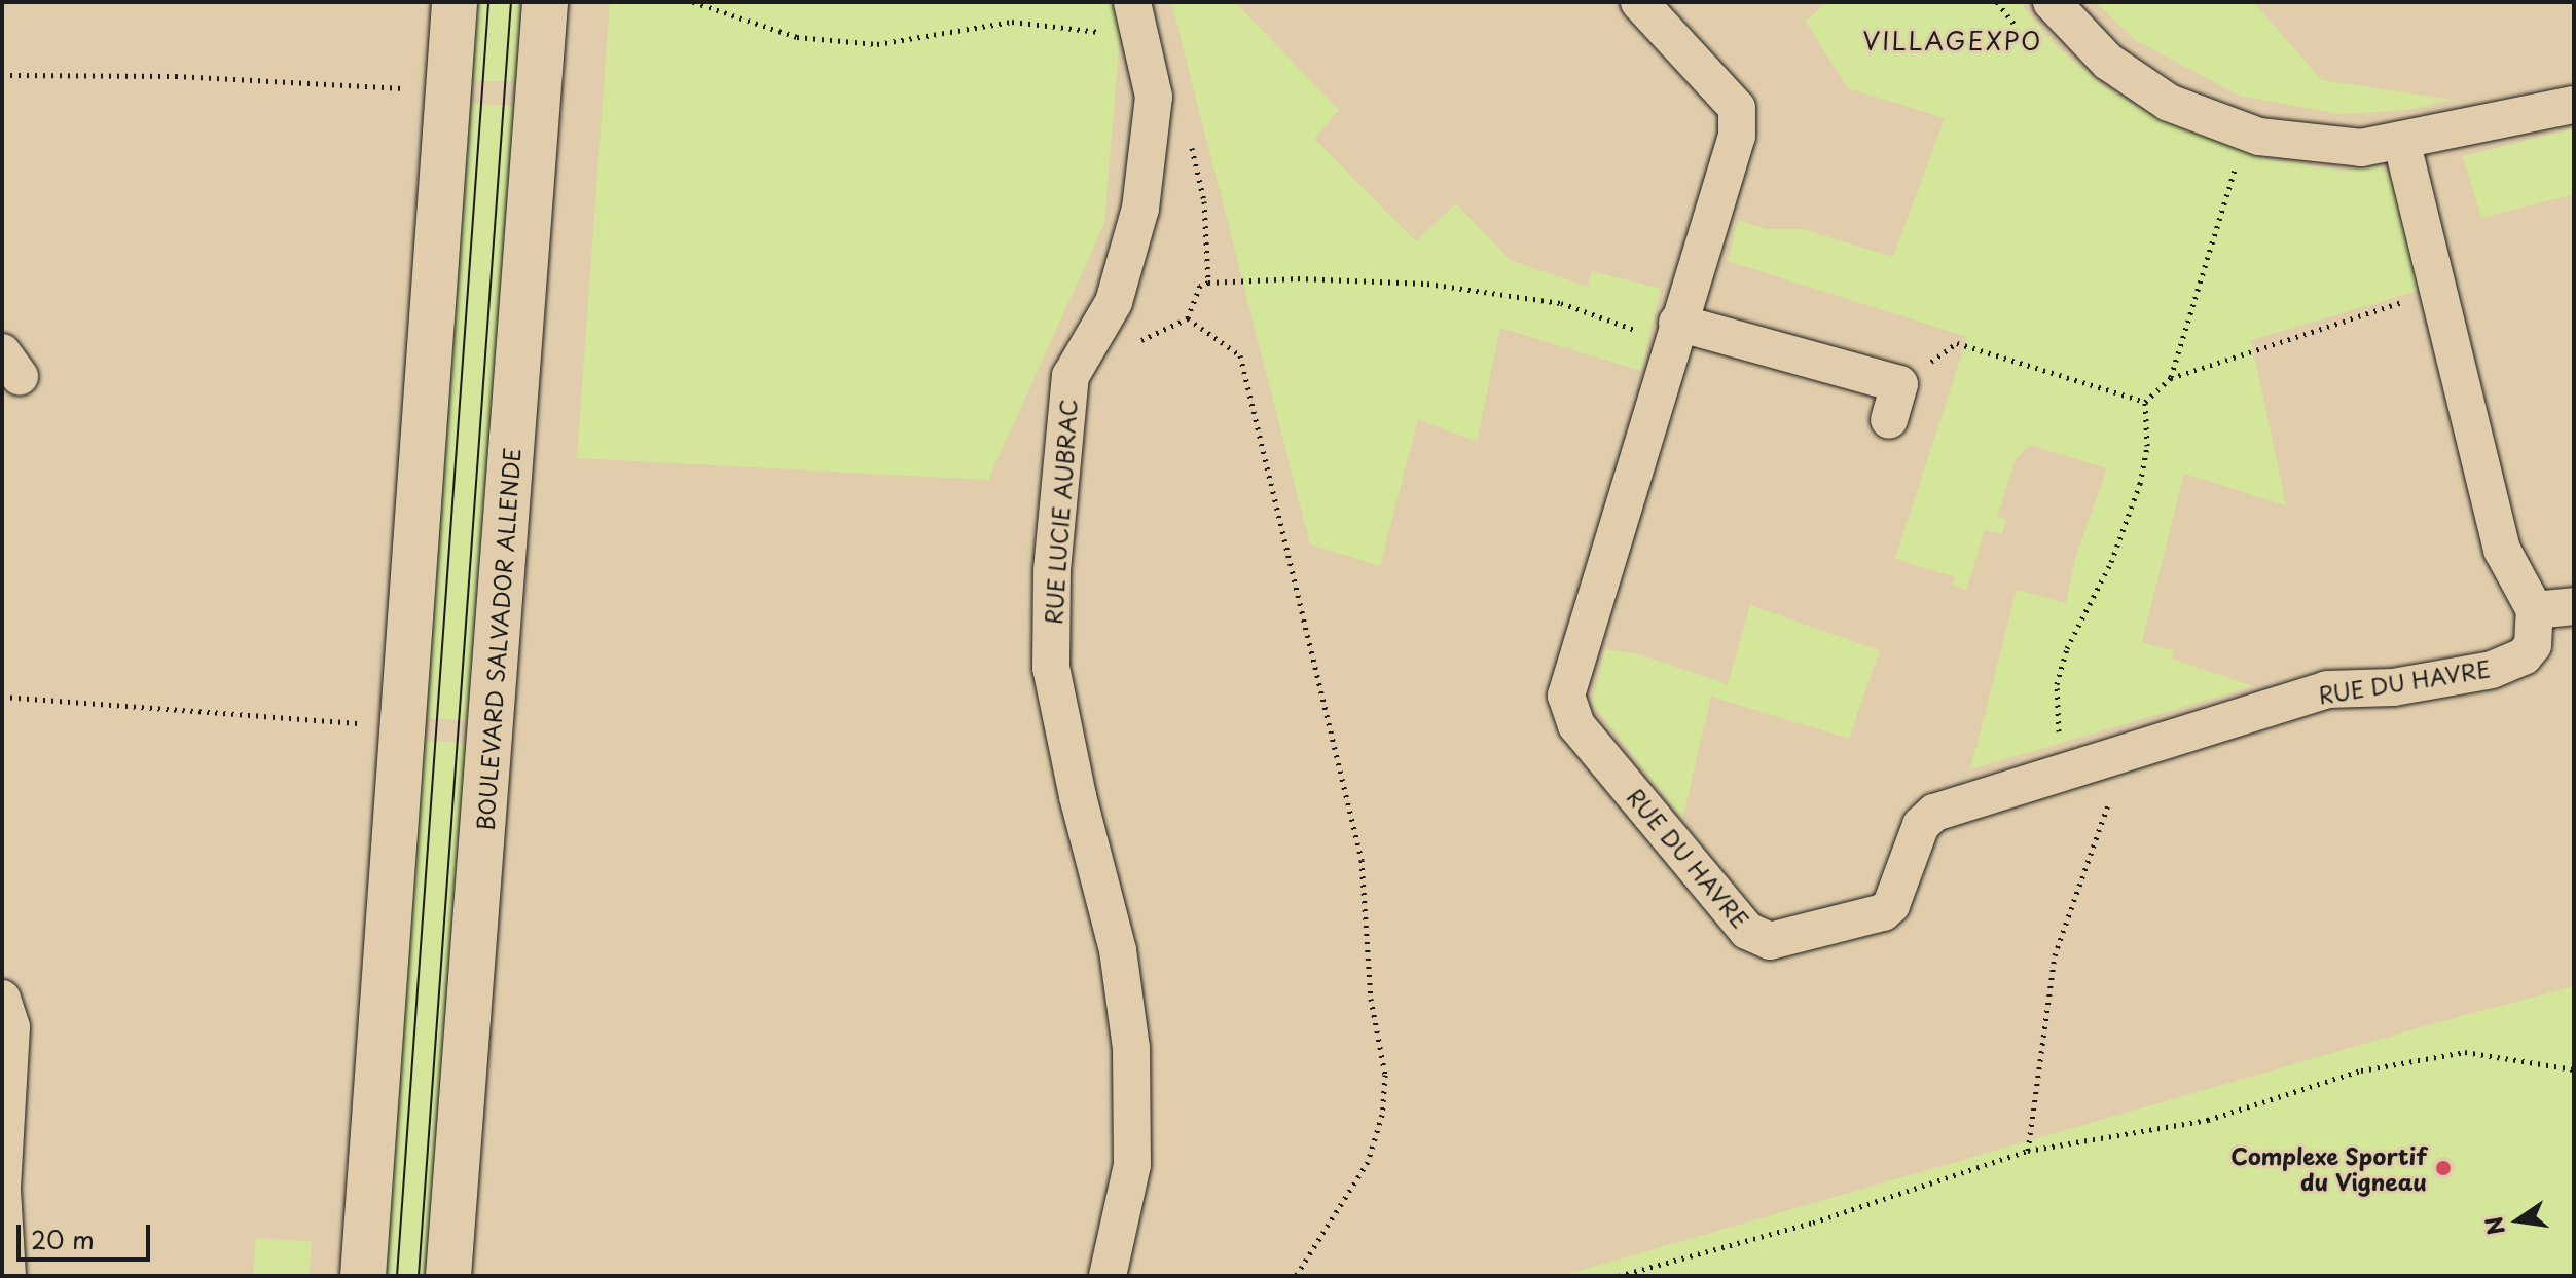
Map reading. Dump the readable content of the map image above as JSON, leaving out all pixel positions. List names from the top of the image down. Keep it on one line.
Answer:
{"streets":{"street":["RUE LUCIE AUBRAC","BOULEVARD SALVADOR ALLENDE","RUE DU HAVRE"]},"districts":["VILLAGEXPO"],"places":["Complexe Sportif du Vigneau"],"scale_bar":"20 m","north":"left"}
